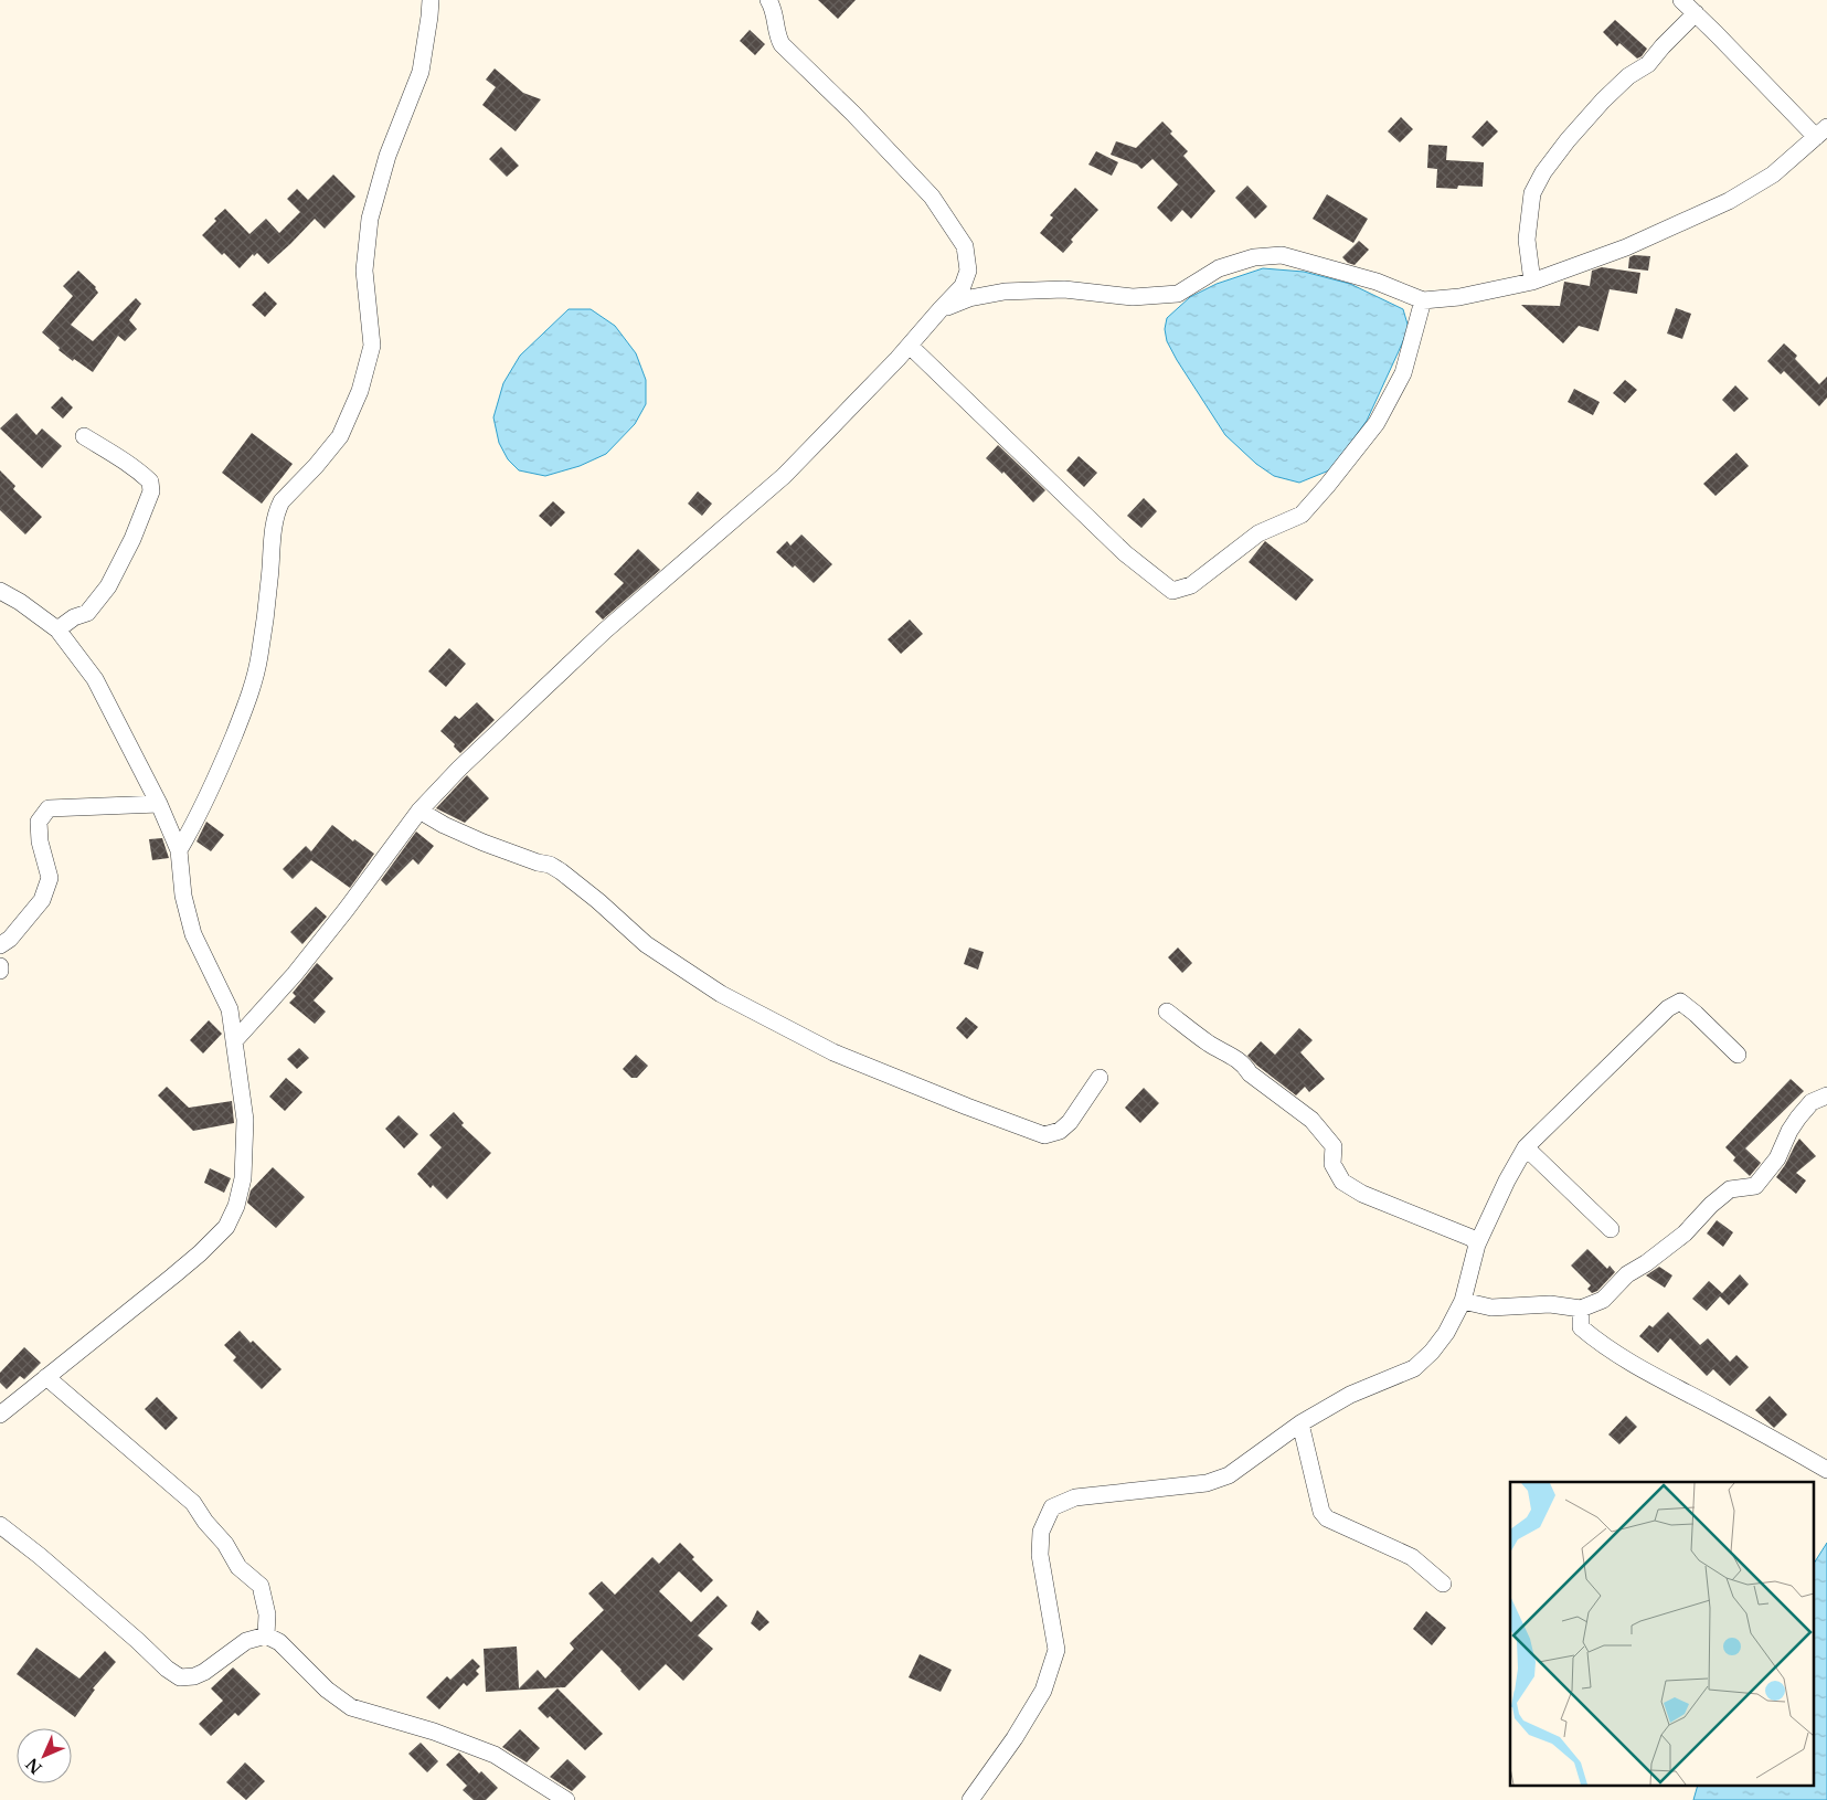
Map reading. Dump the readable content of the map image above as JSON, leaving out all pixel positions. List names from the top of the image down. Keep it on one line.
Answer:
{"north":"bottom left"}
